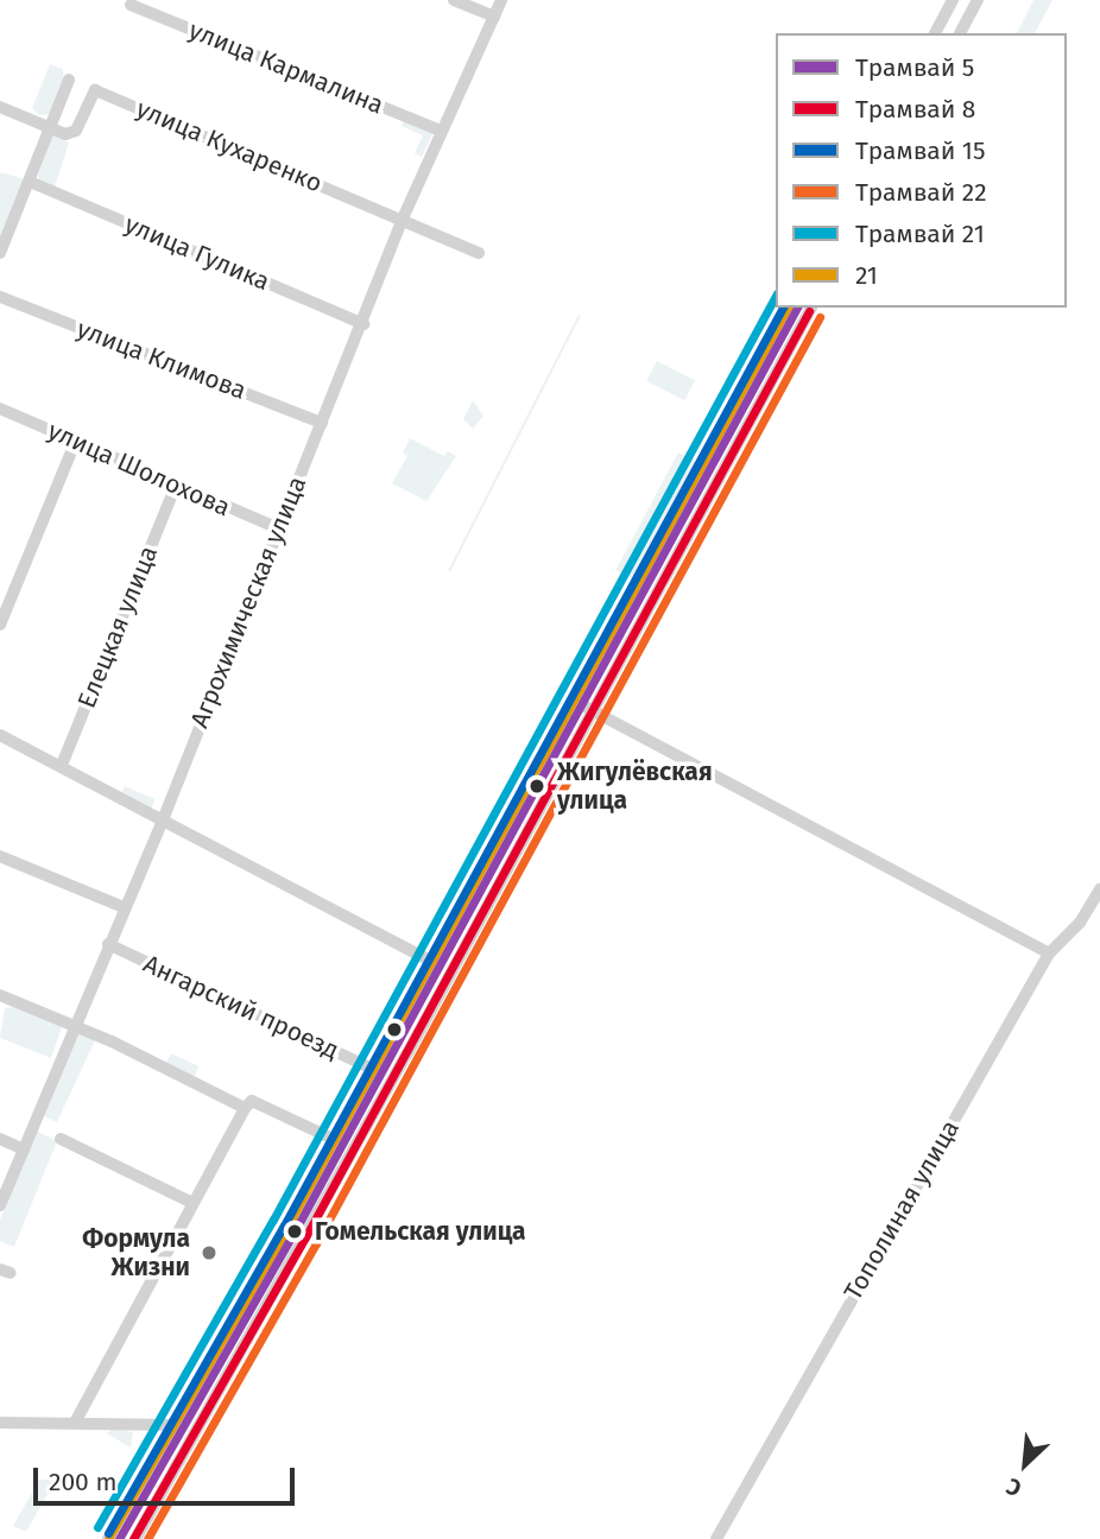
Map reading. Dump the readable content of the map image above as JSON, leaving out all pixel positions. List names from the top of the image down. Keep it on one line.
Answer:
{"streets":{"street":["улица Кармалина","улица Кухаренко","улица Гулика","улица Климова","улица Шолохова","Агрохимическая улица","Елецкая улица","Ангарский проезд","Тополиная улица"]},"crossings":[["улица Кармалина","Агрохимическая улица"],["улица Кухаренко","Агрохимическая улица"],["улица Гулика","Агрохимическая улица"],["улица Климова","Агрохимическая улица"],["улица Шолохова","Агрохимическая улица"],["улица Шолохова","Елецкая улица"],["Агрохимическая улица","Ангарский проезд"]],"places":["Жигулёвская улица","Гомельская улица","Формула Жизни"],"lines":["tram line 21","tram line 5","tram line 15","transit line 21","tram line 8","tram line 22"],"legend":["Трамвай 5","Трамвай 8","Трамвай 15","Трамвай 22","Трамвай 21","21"],"scale_bar":"200 m","north":"bottom left"}
